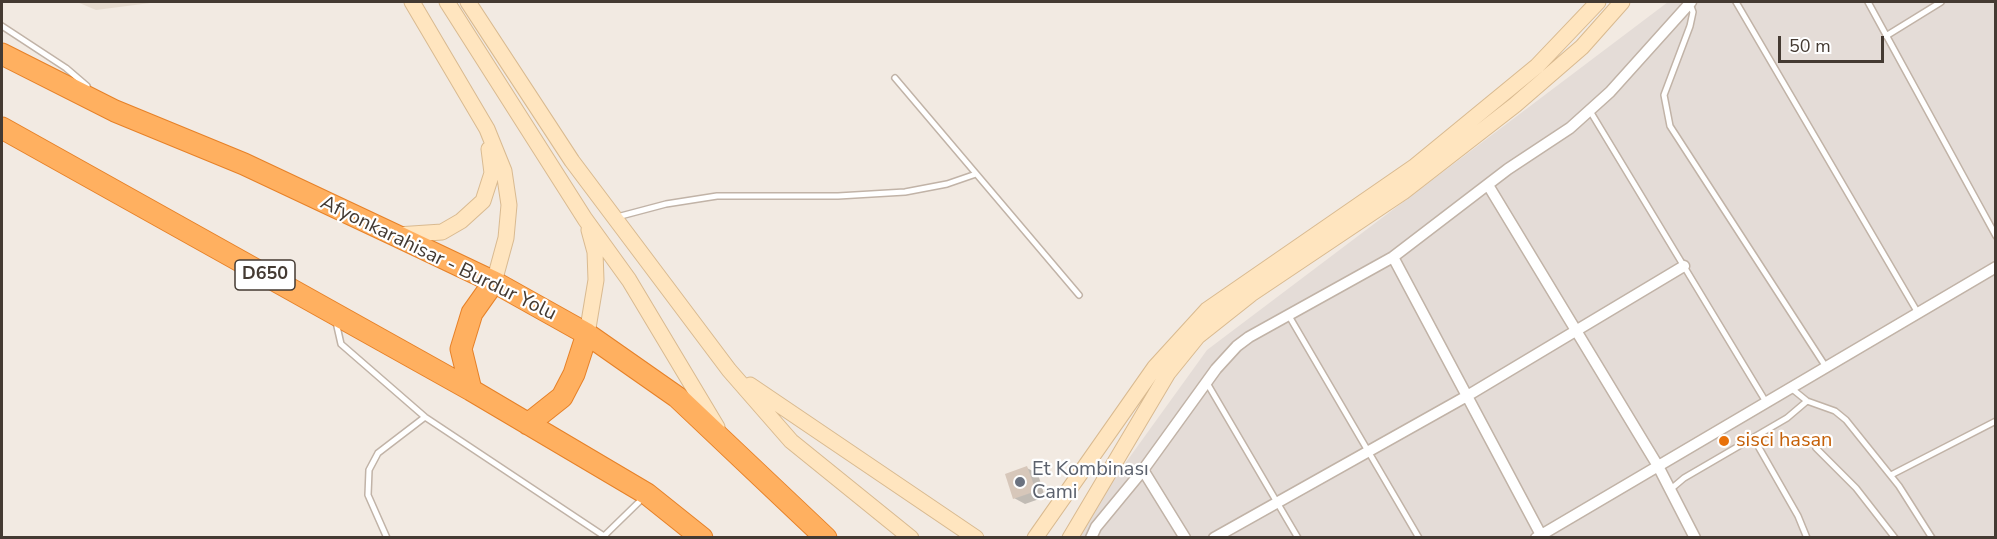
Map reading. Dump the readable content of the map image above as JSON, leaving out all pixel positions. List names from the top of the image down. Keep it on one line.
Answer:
{"streets":{"highway":["Afyonkarahisar - Burdur Yolu","D650"]},"crossings":[["Afyonkarahisar - Burdur Yolu","D650"]],"places":["sisci hasan","Et Kombinası Cami"],"scale_bar":"50 m"}
